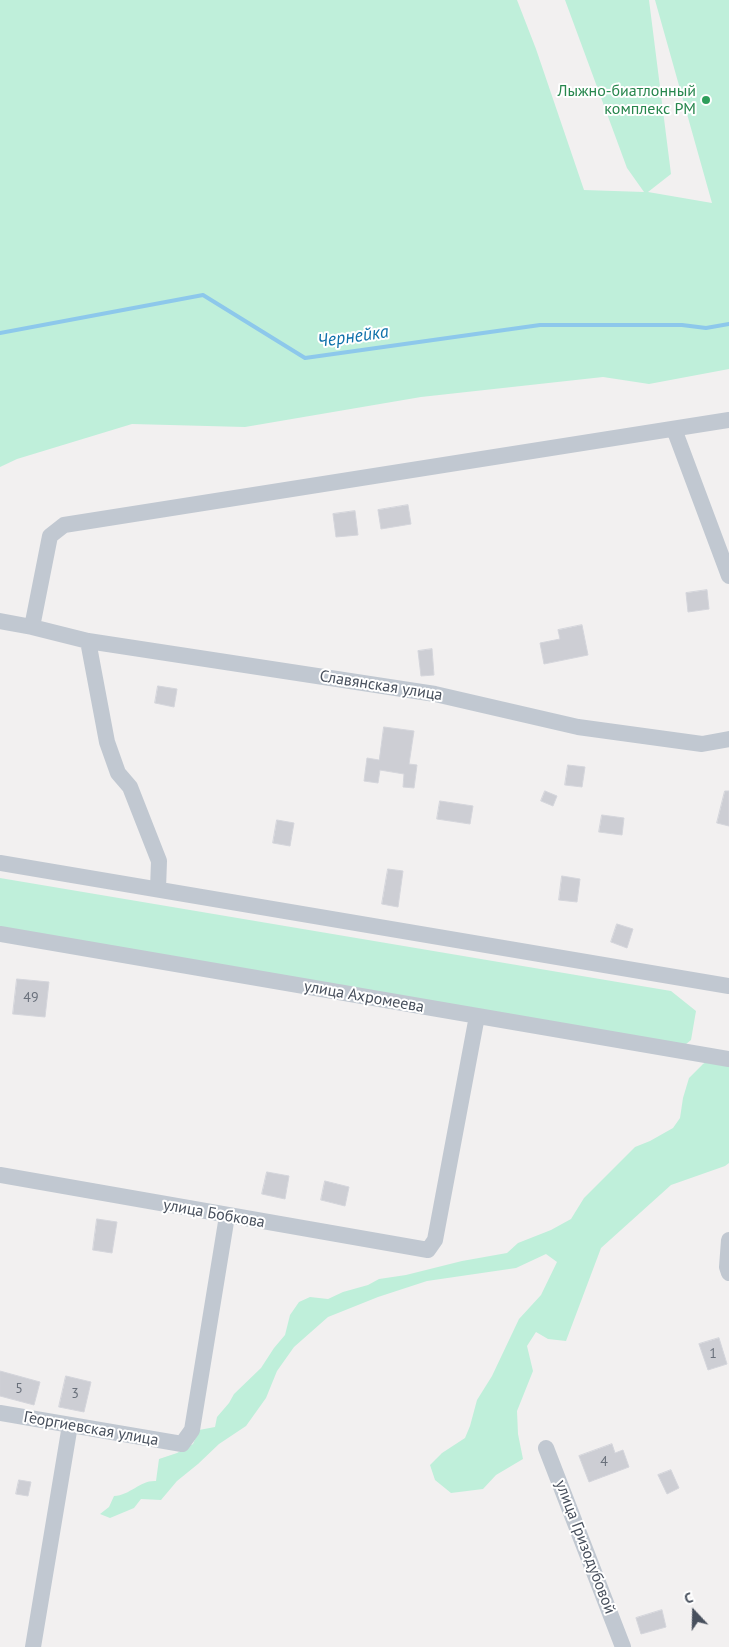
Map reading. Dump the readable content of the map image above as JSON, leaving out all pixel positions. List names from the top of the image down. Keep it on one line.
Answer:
{"streets":{"street":["Славянская улица","улица Ахромеева","улица Бобкова","Георгиевская улица","улица Гризодубовой"]},"crossings":[["улица Ахромеева","улица Бобкова"],["улица Бобкова","Георгиевская улица"]],"water":["Чернейка"],"places":["Лыжно-биатлонный комплекс РМ"],"house_numbers":["49","1","5","3","4"],"north":"top"}
